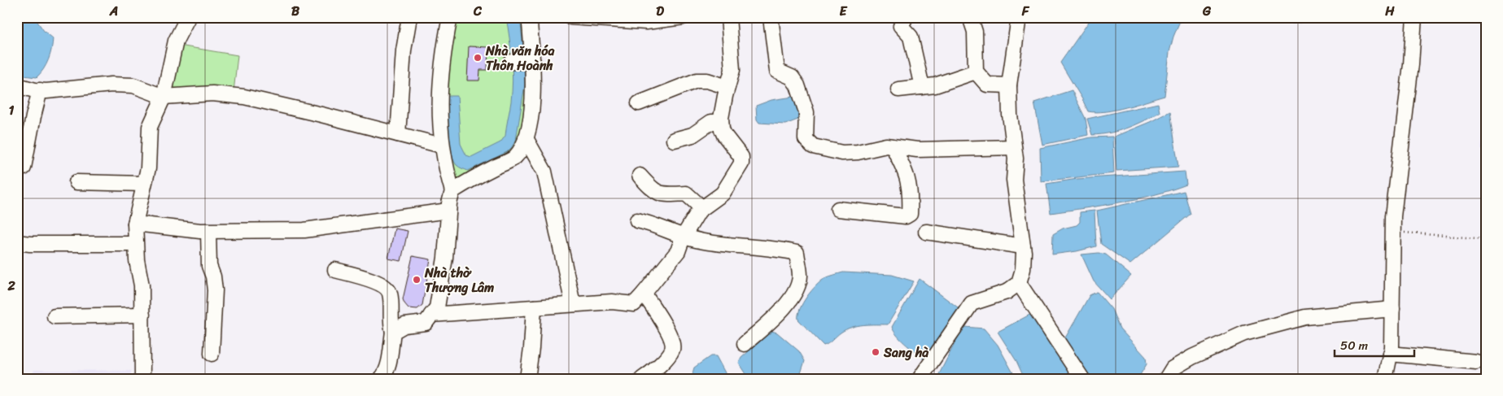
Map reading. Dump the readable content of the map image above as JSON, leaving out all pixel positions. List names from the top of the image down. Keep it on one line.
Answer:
{"places":["Nhà văn hóa Thôn Hoành","Nhà thờ Thượng Lâm","Sang hà"],"scale_bar":"50 m","grid":{"columns":["A","B","C","D","E","F","G","H"],"rows":["1","2"]}}
